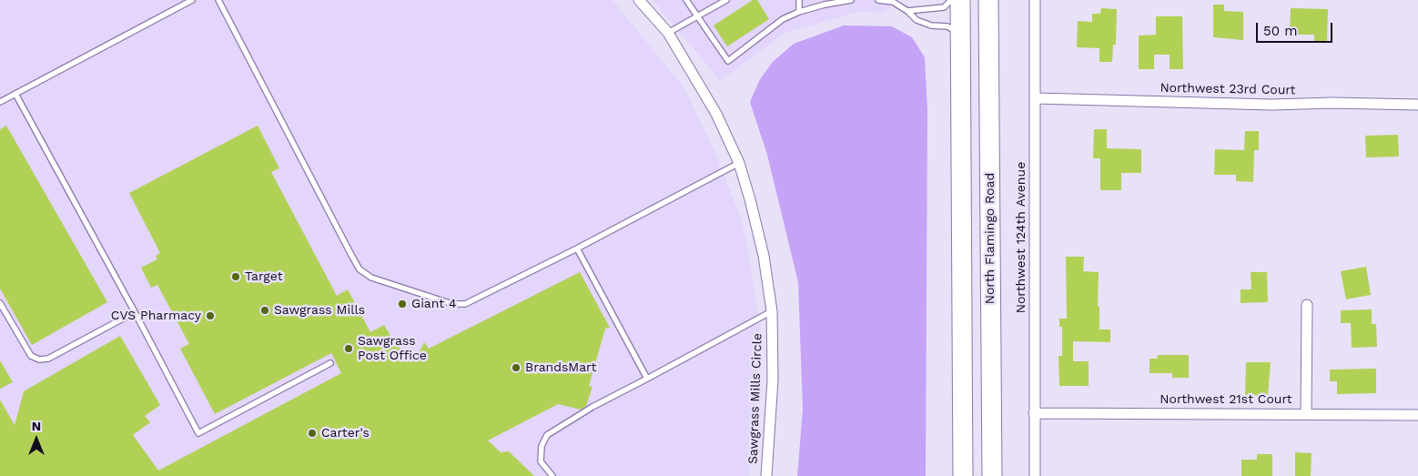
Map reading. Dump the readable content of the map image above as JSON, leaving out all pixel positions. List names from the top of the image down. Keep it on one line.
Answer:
{"streets":{"highway":["North Flamingo Road"],"street":["Northwest 23rd Court","Northwest 124th Avenue","Sawgrass Mills Circle","Northwest 21st Court"]},"crossings":[["Northwest 23rd Court","Northwest 124th Avenue"],["Northwest 124th Avenue","Northwest 21st Court"]],"places":["Target","Giant 4","Sawgrass Mills","CVS Pharmacy","Sawgrass Post Office","BrandsMart","Carter's"],"scale_bar":"50 m","north":"top"}
